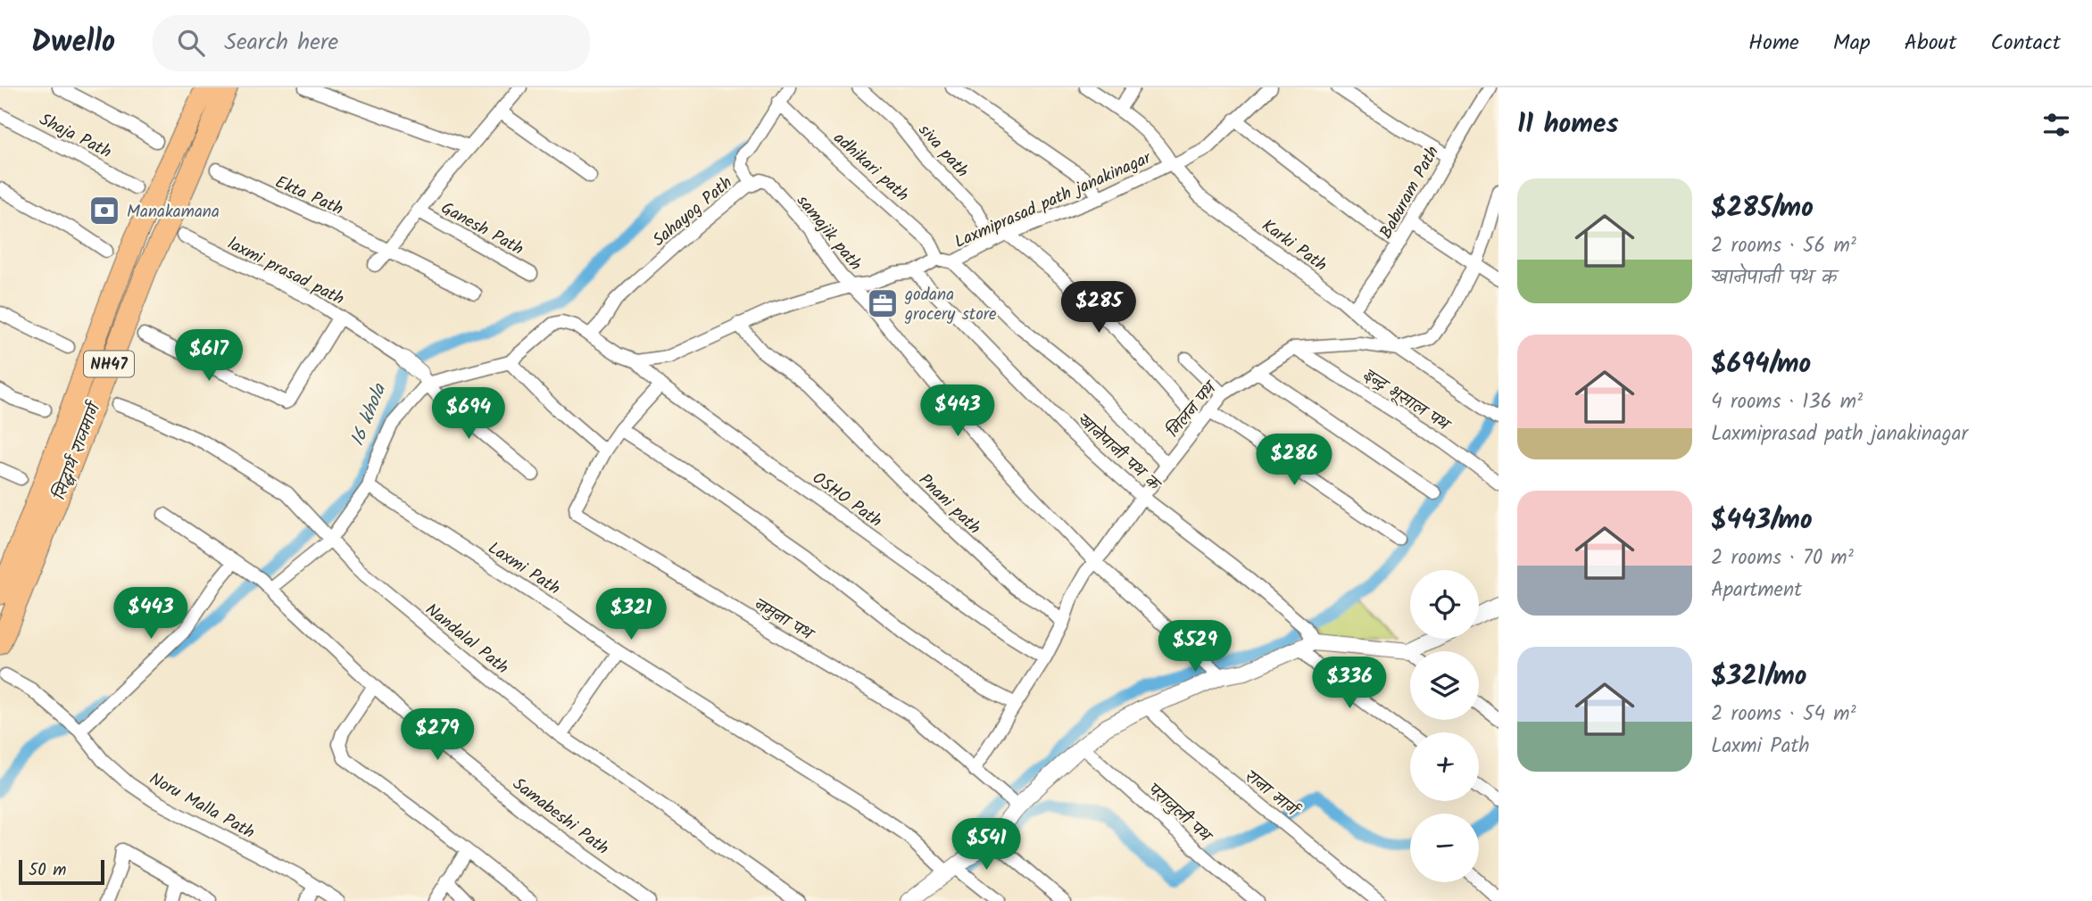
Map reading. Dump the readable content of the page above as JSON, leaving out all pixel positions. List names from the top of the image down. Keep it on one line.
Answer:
{"streets":{"highway":["NH47","सिद्धार्थ राजमार्ग"],"street":["Shaja Path","siva path","adhikari path","Baburam Path","Ekta Path","Laxmiprasad path janakinagar","Sahayog Path","Ganesh Path","samajik path","Karki Path","laxmi prasad path","इन्द्र भूसाल पथ","मिलन पथ","खानेपानी पथ क","OSHO Path","Pnani path","Laxmi Path","नमुना पथ","Nandalal Path","राना मार्ग","Noru Malla Path","पराजुली पथ","Samabeshi Path"]},"crossings":[["siva path","Laxmiprasad path janakinagar"],["adhikari path","Laxmiprasad path janakinagar"],["adhikari path","Sahayog Path"],["Baburam Path","Karki Path"],["Laxmiprasad path janakinagar","samajik path"],["Laxmiprasad path janakinagar","Karki Path"],["Laxmiprasad path janakinagar","खानेपानी पथ क"],["Laxmiprasad path janakinagar","OSHO Path"],["Laxmiprasad path janakinagar","Pnani path"],["Sahayog Path","samajik path"],["Karki Path","मिलन पथ"],["इन्द्र भूसाल पथ","मिलन पथ"],["मिलन पथ","खानेपानी पथ क"],["मिलन पथ","OSHO Path"],["मिलन पथ","Pnani path"],["मिलन पथ","नमुना पथ"]],"water":["16 khola"],"places":{"bank":["Manakamana"],"office":["godana grocery store"]},"scale_bar":"50 m","page":{"header":"Dwello","search":"Search here","nav":["Home","Map","About","Contact"],"heading":"11 homes","list":[{"name":"$285/mo","note":"2 rooms · 56 m² · खानेपानी पथ क"},{"name":"$694/mo","note":"4 rooms · 136 m² · Laxmiprasad path janakinagar"},{"name":"$443/mo","note":"2 rooms · 70 m² · Apartment"},{"name":"$321/mo","note":"2 rooms · 54 m² · Laxmi Path"}],"price":["$285","$617","$443","$694","$286","$443","$321","$529","$336","$279","$541"],"map_buttons":["+","−"],"scale":"50 m"}}
